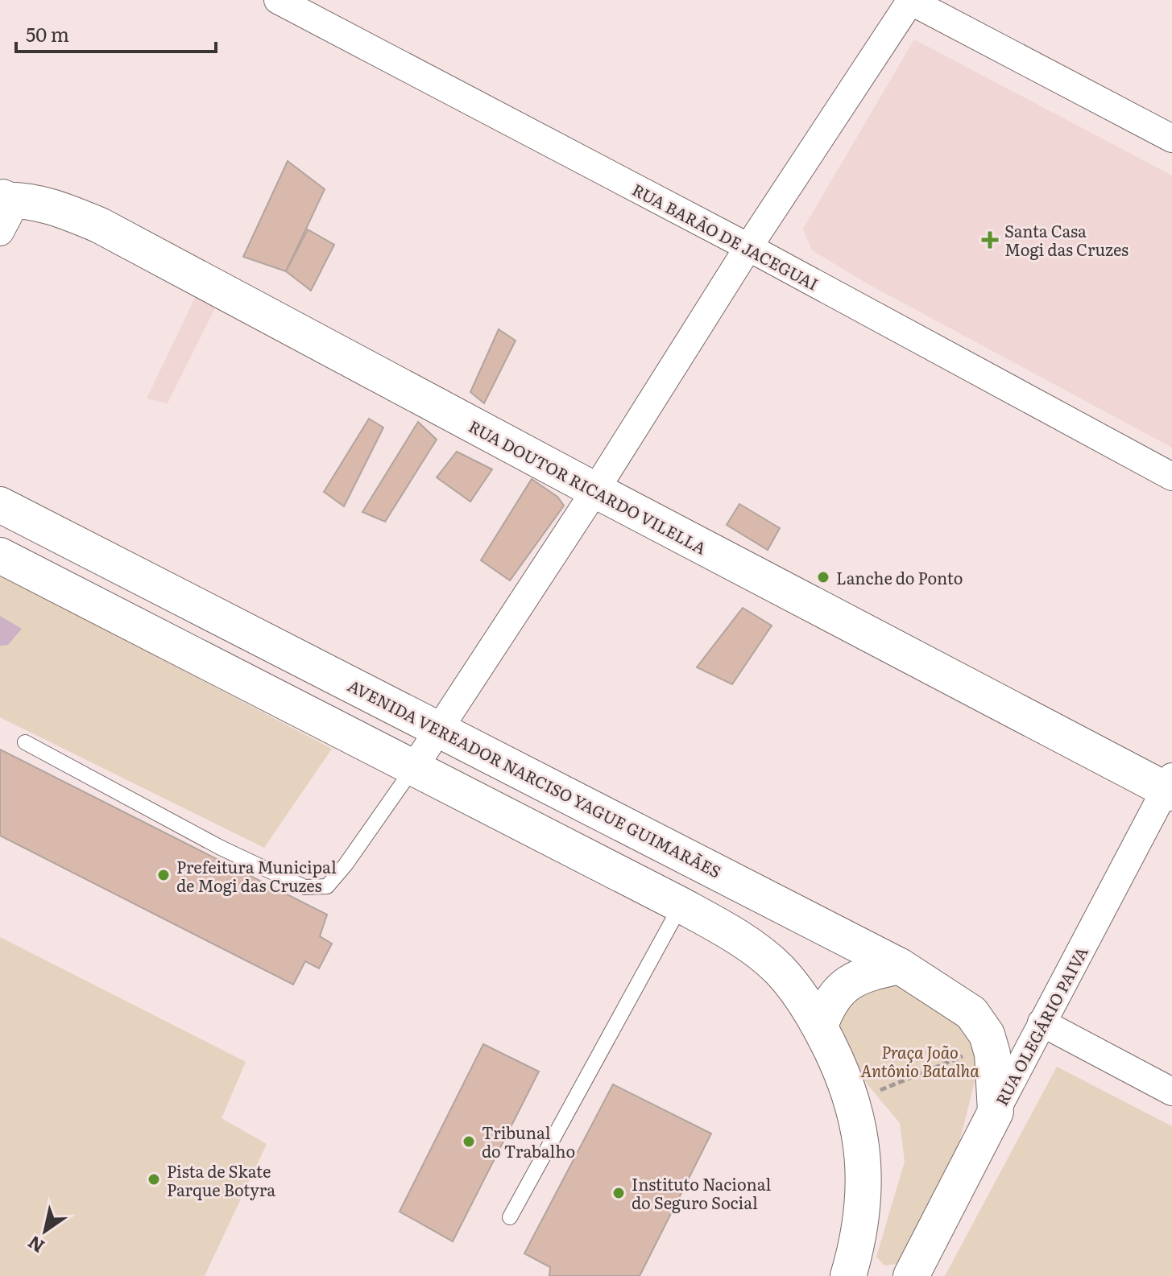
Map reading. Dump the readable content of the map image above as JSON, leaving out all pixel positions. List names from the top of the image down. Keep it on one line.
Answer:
{"streets":{"main road":["RUA DOUTOR RICARDO VILELLA","AVENIDA VEREADOR NARCISO YAGUE GUIMARÃES","RUA OLEGÁRIO PAIVA"],"street":["RUA BARÃO DE JACEGUAI"]},"crossings":[["RUA DOUTOR RICARDO VILELLA","RUA OLEGÁRIO PAIVA"],["AVENIDA VEREADOR NARCISO YAGUE GUIMARÃES","RUA OLEGÁRIO PAIVA"]],"parks":["Praça João Antônio Batalha"],"places":{"health":["Santa Casa Mogi das Cruzes"],"other":["Lanche do Ponto","Prefeitura Municipal de Mogi das Cruzes","Tribunal do Trabalho","Pista de Skate Parque Botyra","Instituto Nacional do Seguro Social"]},"scale_bar":"50 m","north":"bottom left"}
